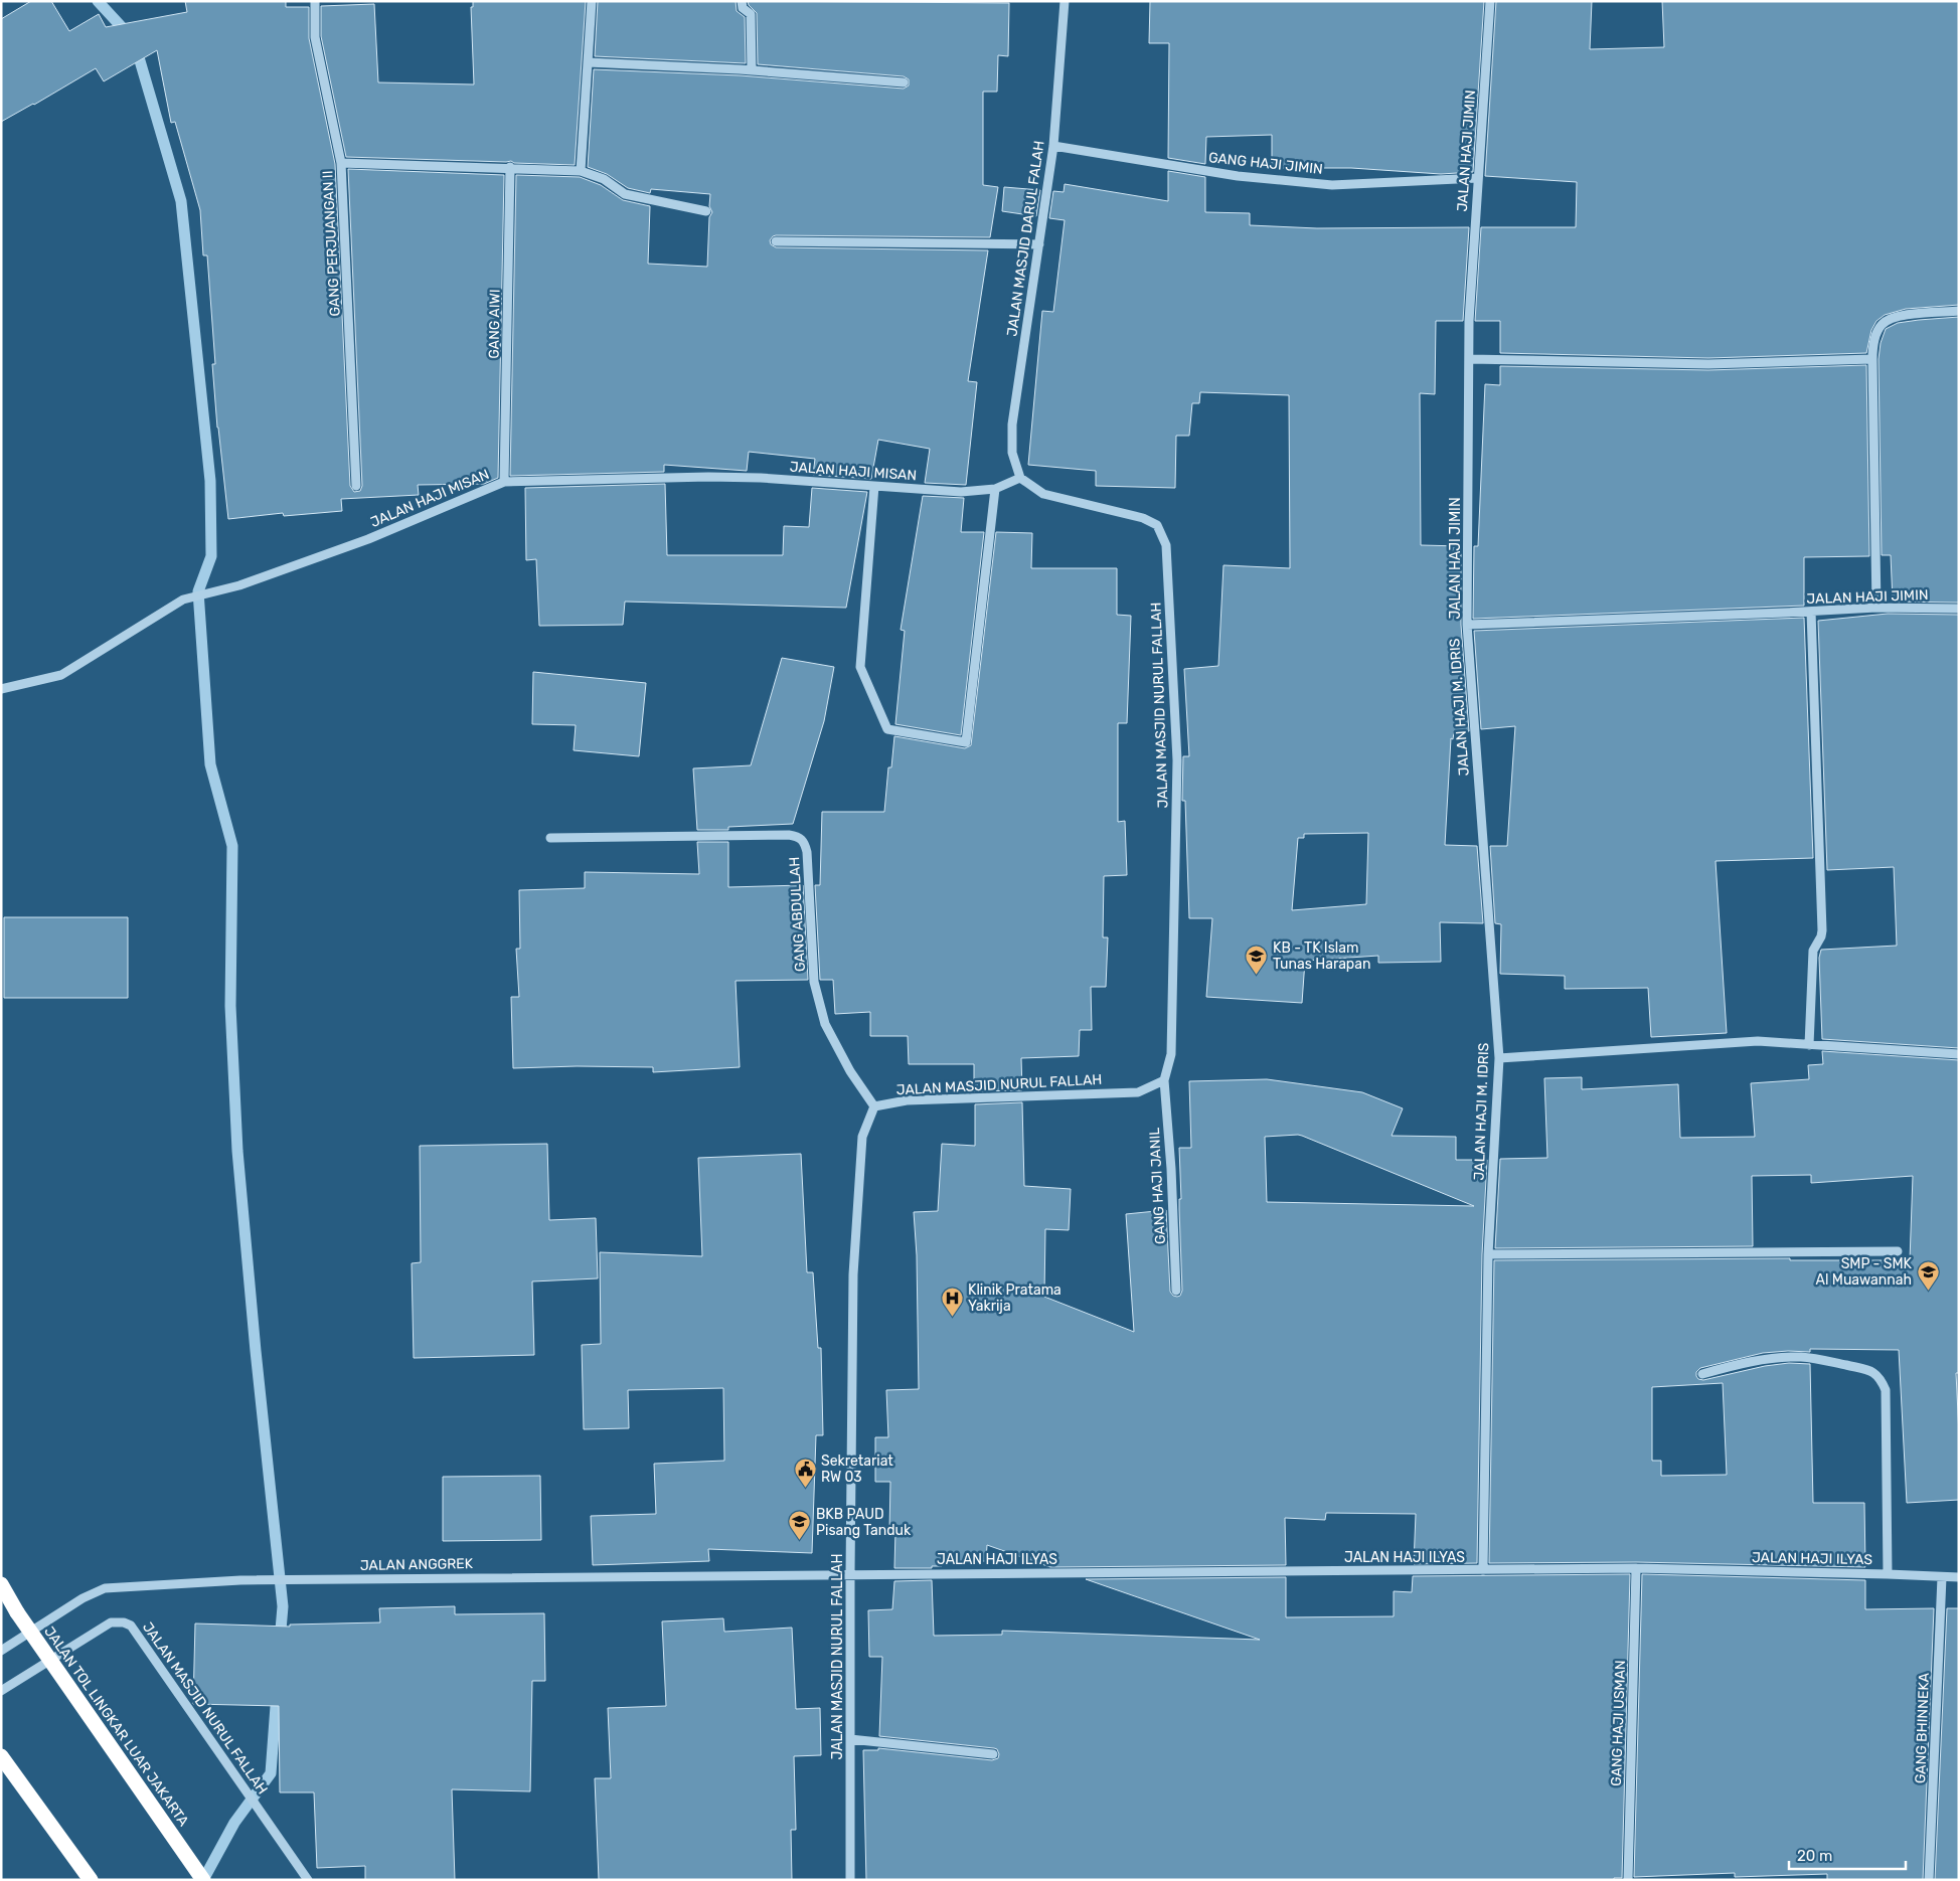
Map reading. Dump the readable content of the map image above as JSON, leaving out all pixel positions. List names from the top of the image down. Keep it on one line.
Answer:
{"streets":{"highway":["JALAN TOL LINGKAR LUAR JAKARTA"],"street":["JALAN HAJI JIMIN","GANG HAJI JIMIN","JALAN MASJID DARUL FALAH","GANG PERJUANGAN II","GANG AIWI","JALAN HAJI MISAN","JALAN MASJID NURUL FALLAH","JALAN HAJI M. IDRIS","GANG ABDULLAH","GANG HAJI JANIL","JALAN HAJI ILYAS","JALAN ANGGREK","GANG HAJI USMAN","GANG BHINNEKA"]},"crossings":[["JALAN HAJI JIMIN","GANG HAJI JIMIN"],["JALAN HAJI JIMIN","JALAN HAJI M. IDRIS"],["GANG HAJI JIMIN","JALAN MASJID DARUL FALAH"],["JALAN MASJID DARUL FALAH","JALAN HAJI MISAN"],["JALAN MASJID DARUL FALAH","JALAN MASJID NURUL FALLAH"],["GANG AIWI","JALAN HAJI MISAN"],["JALAN HAJI MISAN","JALAN MASJID NURUL FALLAH"],["JALAN MASJID NURUL FALLAH","GANG ABDULLAH"],["JALAN MASJID NURUL FALLAH","GANG HAJI JANIL"],["JALAN MASJID NURUL FALLAH","JALAN HAJI ILYAS"],["JALAN MASJID NURUL FALLAH","JALAN ANGGREK"],["JALAN HAJI M. IDRIS","JALAN HAJI ILYAS"],["JALAN HAJI ILYAS","JALAN ANGGREK"],["JALAN HAJI ILYAS","GANG HAJI USMAN"],["JALAN HAJI ILYAS","GANG BHINNEKA"]],"places":{"school or university":["KB - TK Islam Tunas Harapan","SMP - SMK Al Muawannah","BKB PAUD Pisang Tanduk"],"hospital":["Klinik Pratama Yakrija"],"public building":["Sekretariat RW 03"]},"scale_bar":"20 m"}
